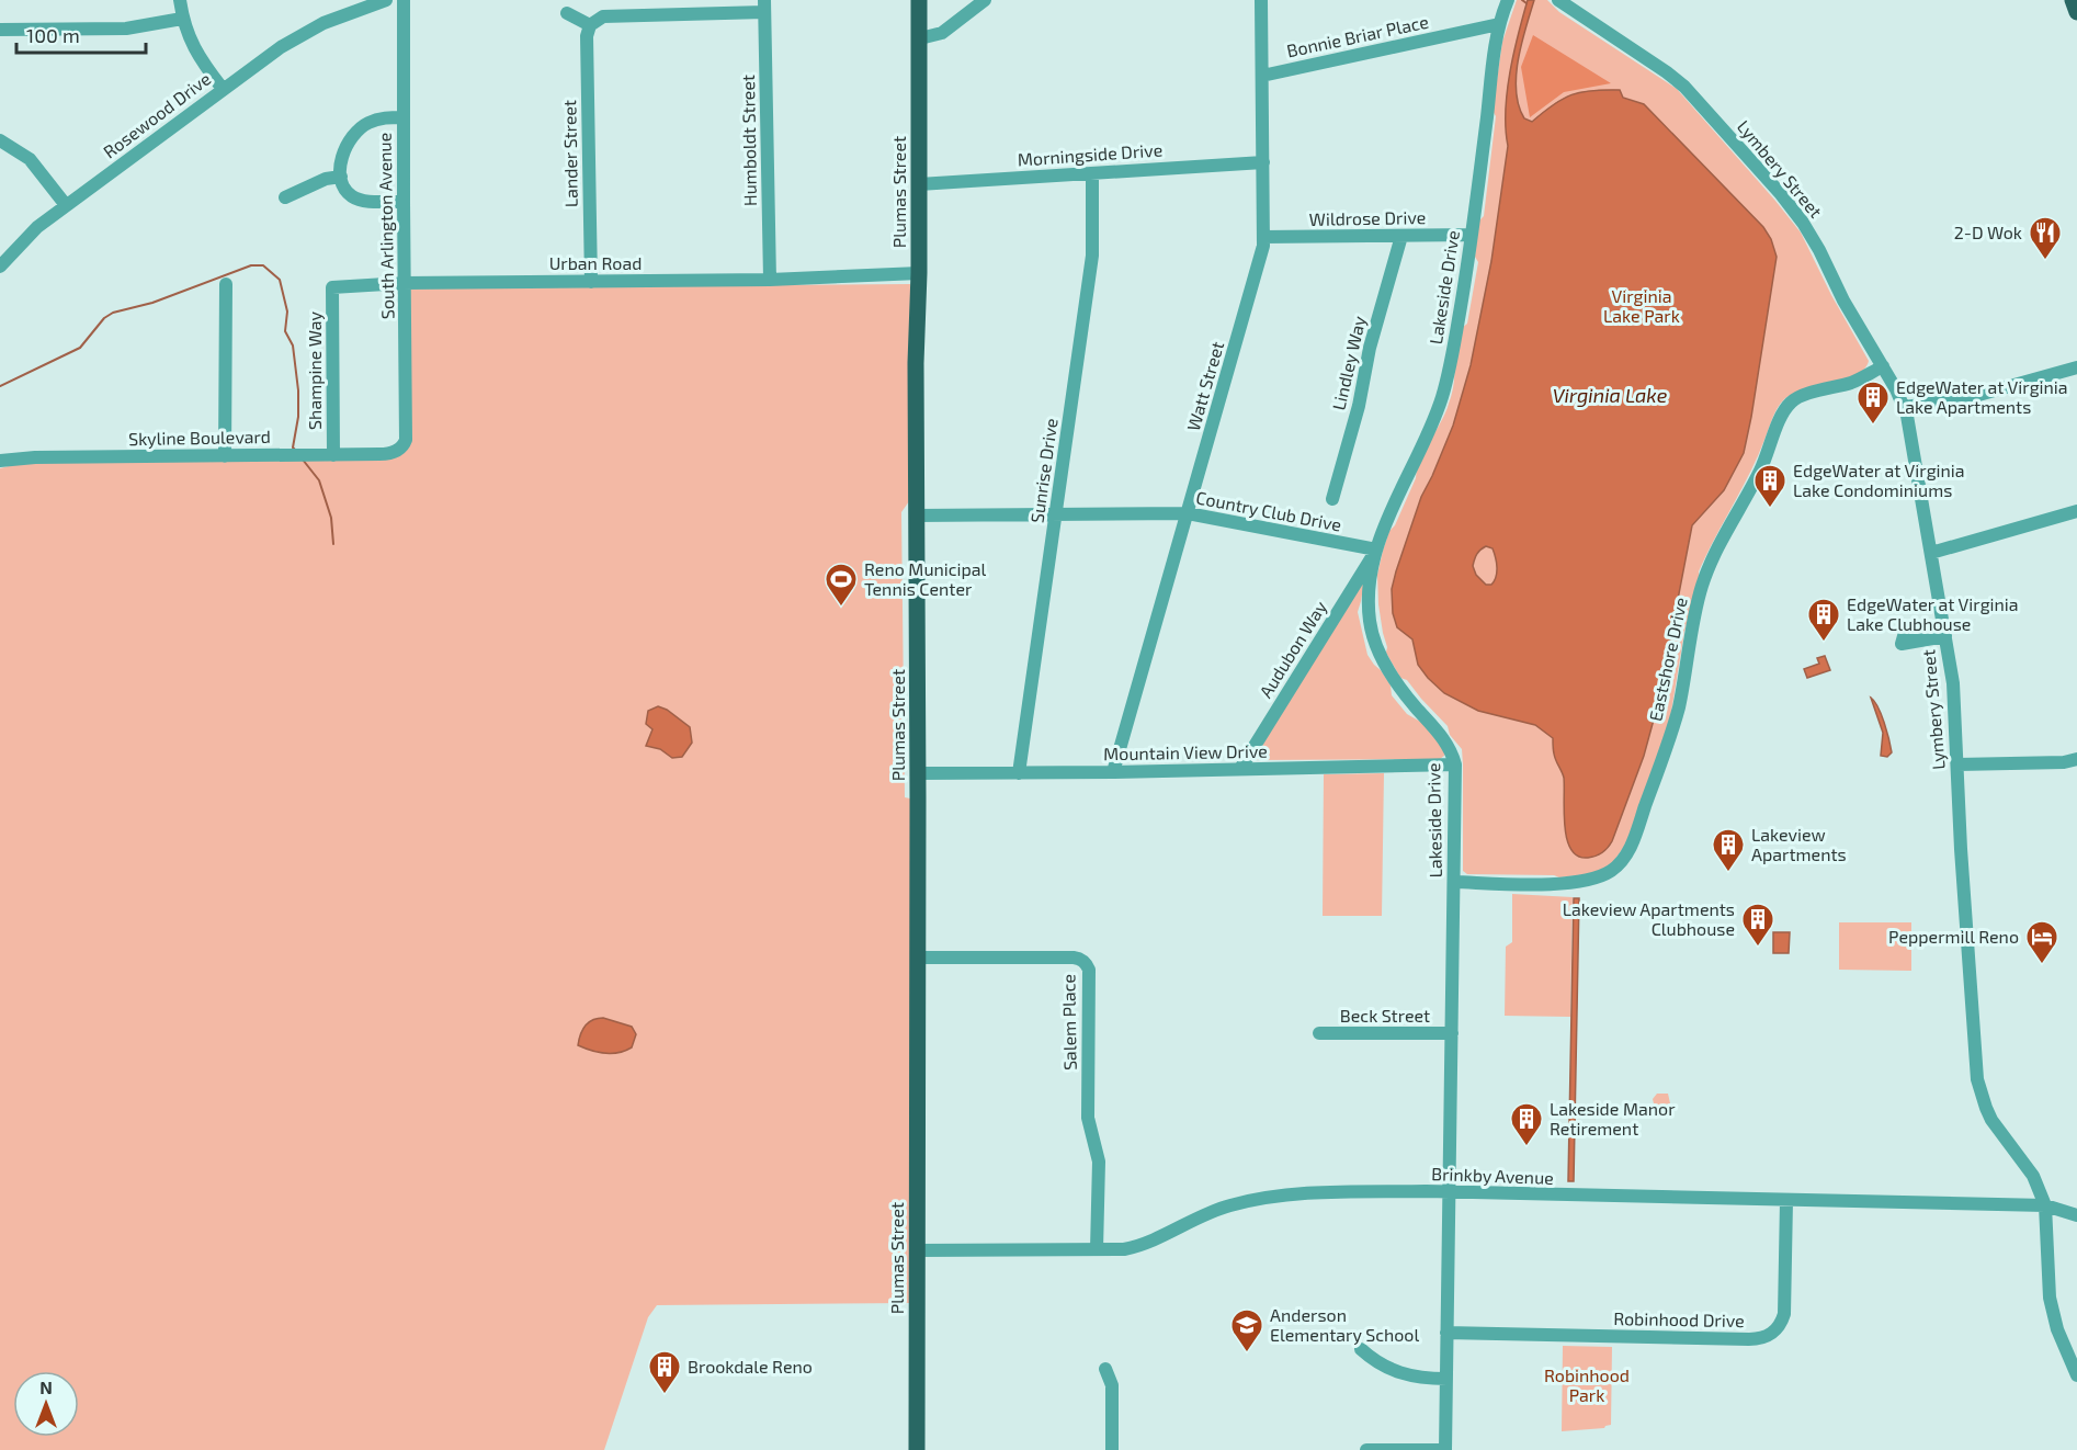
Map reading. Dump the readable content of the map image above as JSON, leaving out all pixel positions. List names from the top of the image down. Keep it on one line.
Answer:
{"streets":{"main road":["Plumas Street"],"street":["Bonnie Briar Place","Rosewood Drive","Humboldt Street","Lander Street","Morningside Drive","Lymbery Street","Wildrose Drive","South Arlington Avenue","Urban Road","Lakeside Drive","Lindley Way","Shampine Way","Watt Street","Skyline Boulevard","Sunrise Drive","Country Club Drive","Audubon Way","Eastshore Drive","Mountain View Drive","Beck Street","Salem Place","Brinkby Avenue","Robinhood Drive"]},"crossings":[["Bonnie Briar Place","Lakeside Drive"],["Bonnie Briar Place","Watt Street"],["Humboldt Street","Urban Road"],["Lander Street","Urban Road"],["Morningside Drive","Plumas Street"],["Morningside Drive","Watt Street"],["Morningside Drive","Sunrise Drive"],["Lymbery Street","Eastshore Drive"],["Lymbery Street","Brinkby Avenue"],["Plumas Street","Urban Road"],["Plumas Street","Country Club Drive"],["Plumas Street","Mountain View Drive"],["Plumas Street","Salem Place"],["Plumas Street","Brinkby Avenue"],["Wildrose Drive","Lakeside Drive"],["Wildrose Drive","Lindley Way"],["Wildrose Drive","Watt Street"],["South Arlington Avenue","Urban Road"],["South Arlington Avenue","Skyline Boulevard"],["Urban Road","Shampine Way"],["Lakeside Drive","Country Club Drive"],["Lakeside Drive","Audubon Way"],["Lakeside Drive","Eastshore Drive"],["Lakeside Drive","Mountain View Drive"],["Lakeside Drive","Beck Street"],["Lakeside Drive","Brinkby Avenue"],["Lakeside Drive","Robinhood Drive"],["Shampine Way","Skyline Boulevard"],["Watt Street","Country Club Drive"],["Watt Street","Mountain View Drive"],["Sunrise Drive","Country Club Drive"],["Sunrise Drive","Mountain View Drive"],["Country Club Drive","Audubon Way"],["Audubon Way","Mountain View Drive"],["Salem Place","Brinkby Avenue"],["Brinkby Avenue","Robinhood Drive"]],"water":["Virginia Lake"],"parks":["Virginia Lake Park","Robinhood Park"],"places":{"restaurant":["2-D Wok"],"building":["EdgeWater at Virginia Lake Apartments","EdgeWater at Virginia Lake Condominiums","EdgeWater at Virginia Lake Clubhouse","Lakeview Apartments","Lakeview Apartments Clubhouse","Lakeside Manor Retirement","Brookdale Reno"],"sports":["Reno Municipal Tennis Center"],"hotel":["Peppermill Reno"],"school or university":["Anderson Elementary School"]},"scale_bar":"100 m","north":"top"}
